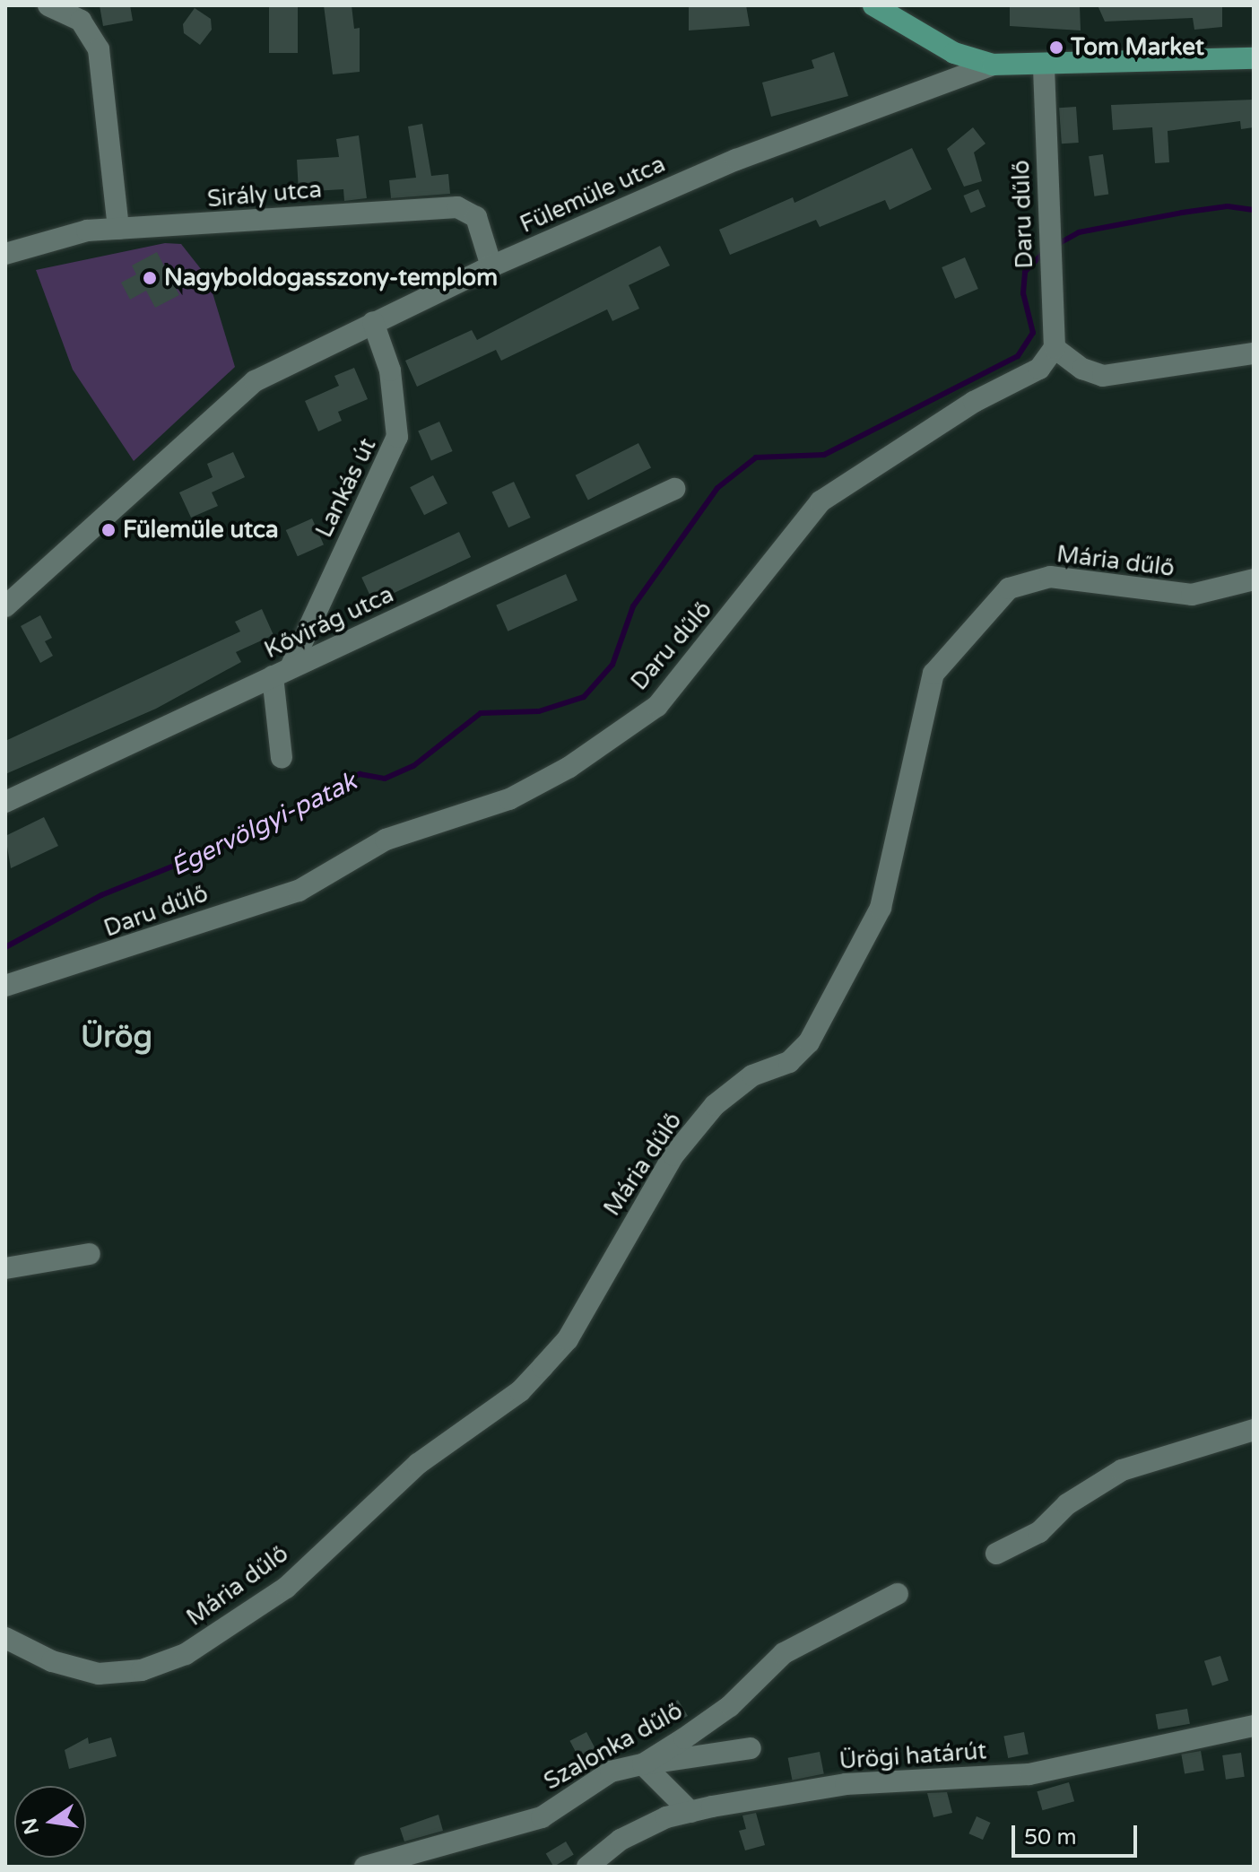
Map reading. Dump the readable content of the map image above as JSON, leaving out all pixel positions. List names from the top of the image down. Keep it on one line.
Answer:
{"streets":{"street":["Sirály utca","Fülemüle utca","Daru dűlő","Lankás út","Mária dűlő","Kővirág utca","Szalonka dűlő","Ürögi határút"]},"crossings":[["Sirály utca","Fülemüle utca"],["Fülemüle utca","Lankás út"],["Lankás út","Kővirág utca"]],"districts":["Ürög"],"water":["Égervölgyi-patak"],"places":["Tom Market","Nagyboldogasszony-templom","Fülemüle utca"],"scale_bar":"50 m","north":"left"}
